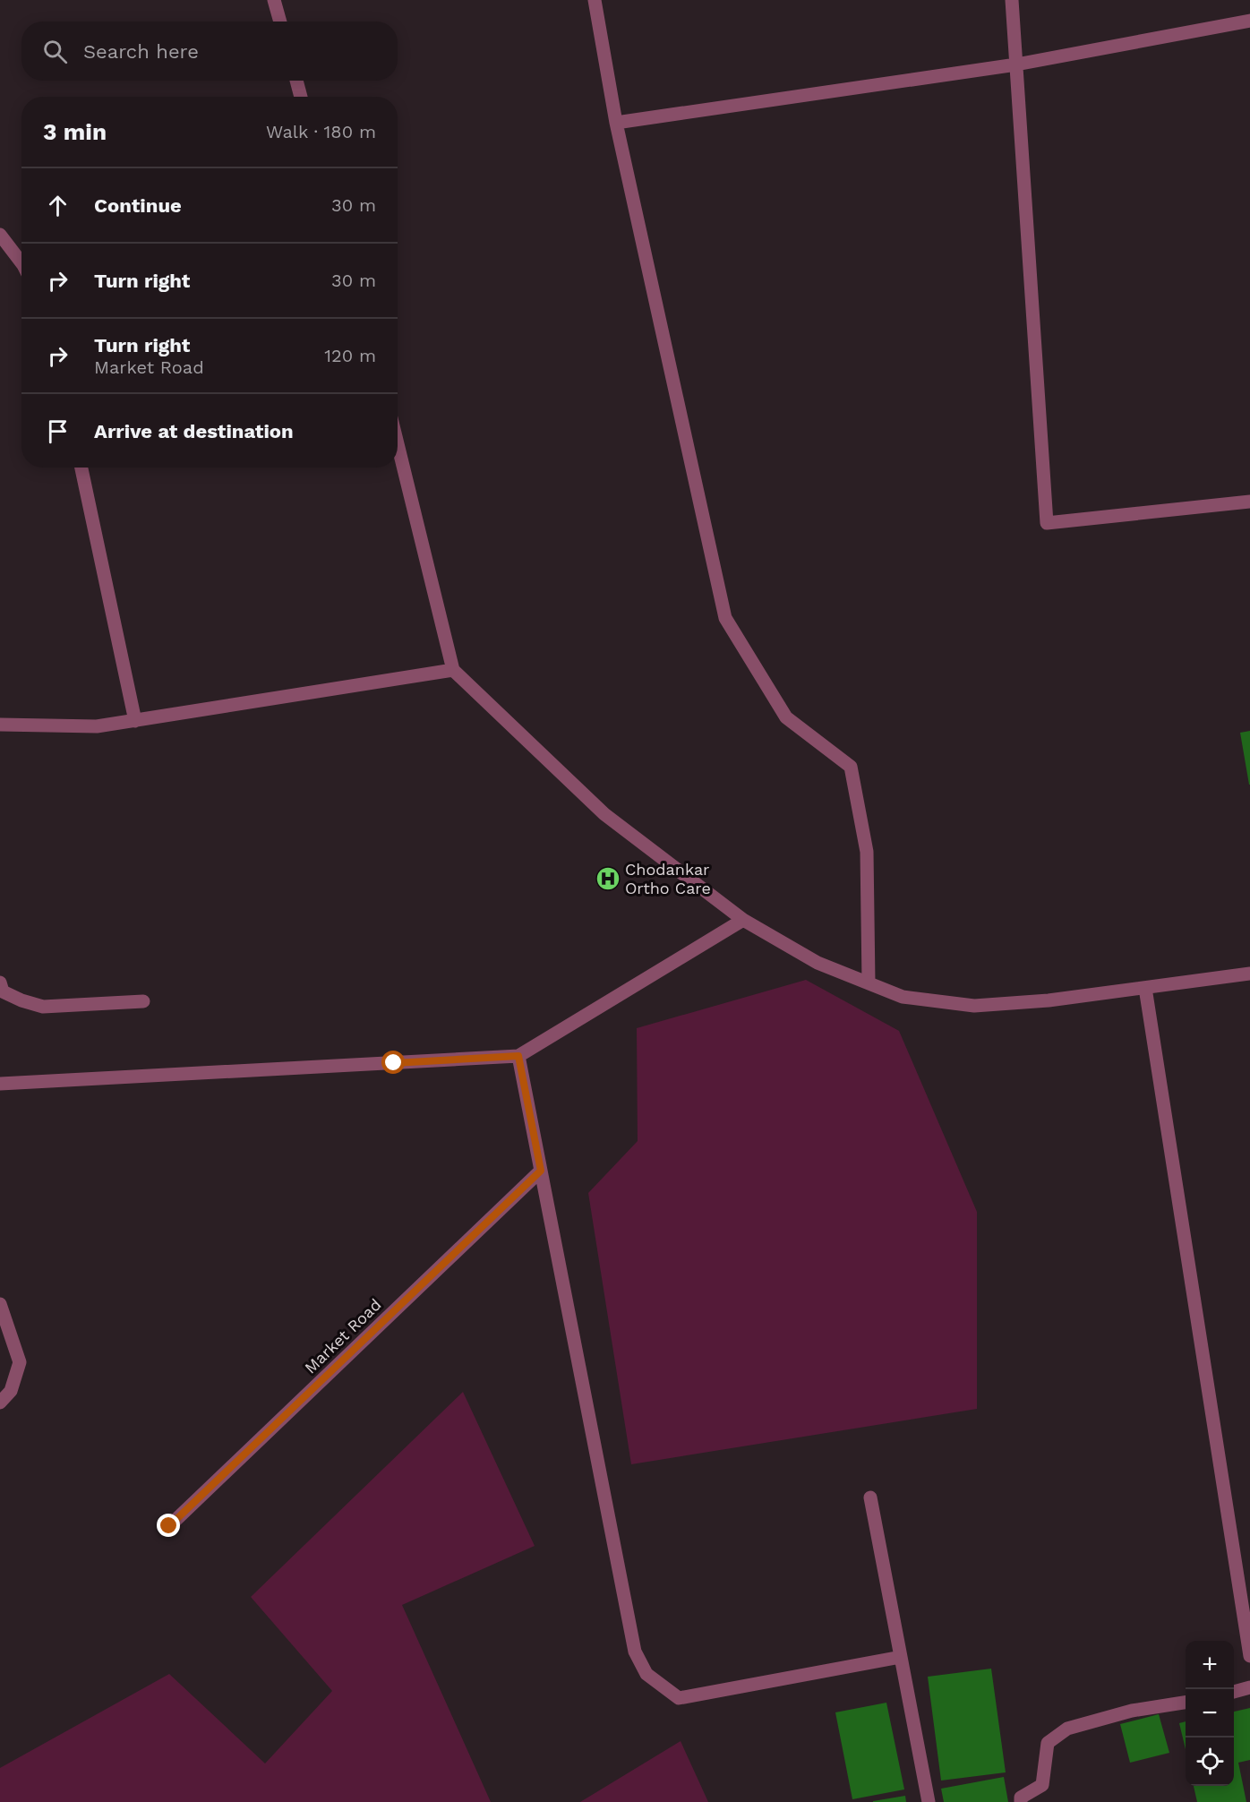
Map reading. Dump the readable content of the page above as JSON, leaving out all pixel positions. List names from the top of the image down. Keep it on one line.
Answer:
{"streets":{"street":["Market Road"]},"places":{"hospital":["Chodankar Ortho Care"]},"page":{"search":"Search here","heading":["3 min","Walk · 180 m"],"list":[["Continue","30 m"],["Turn right","30 m"],["Turn right","Market Road","120 m"],"Arrive at destination"],"map_buttons":["+","−"]}}
